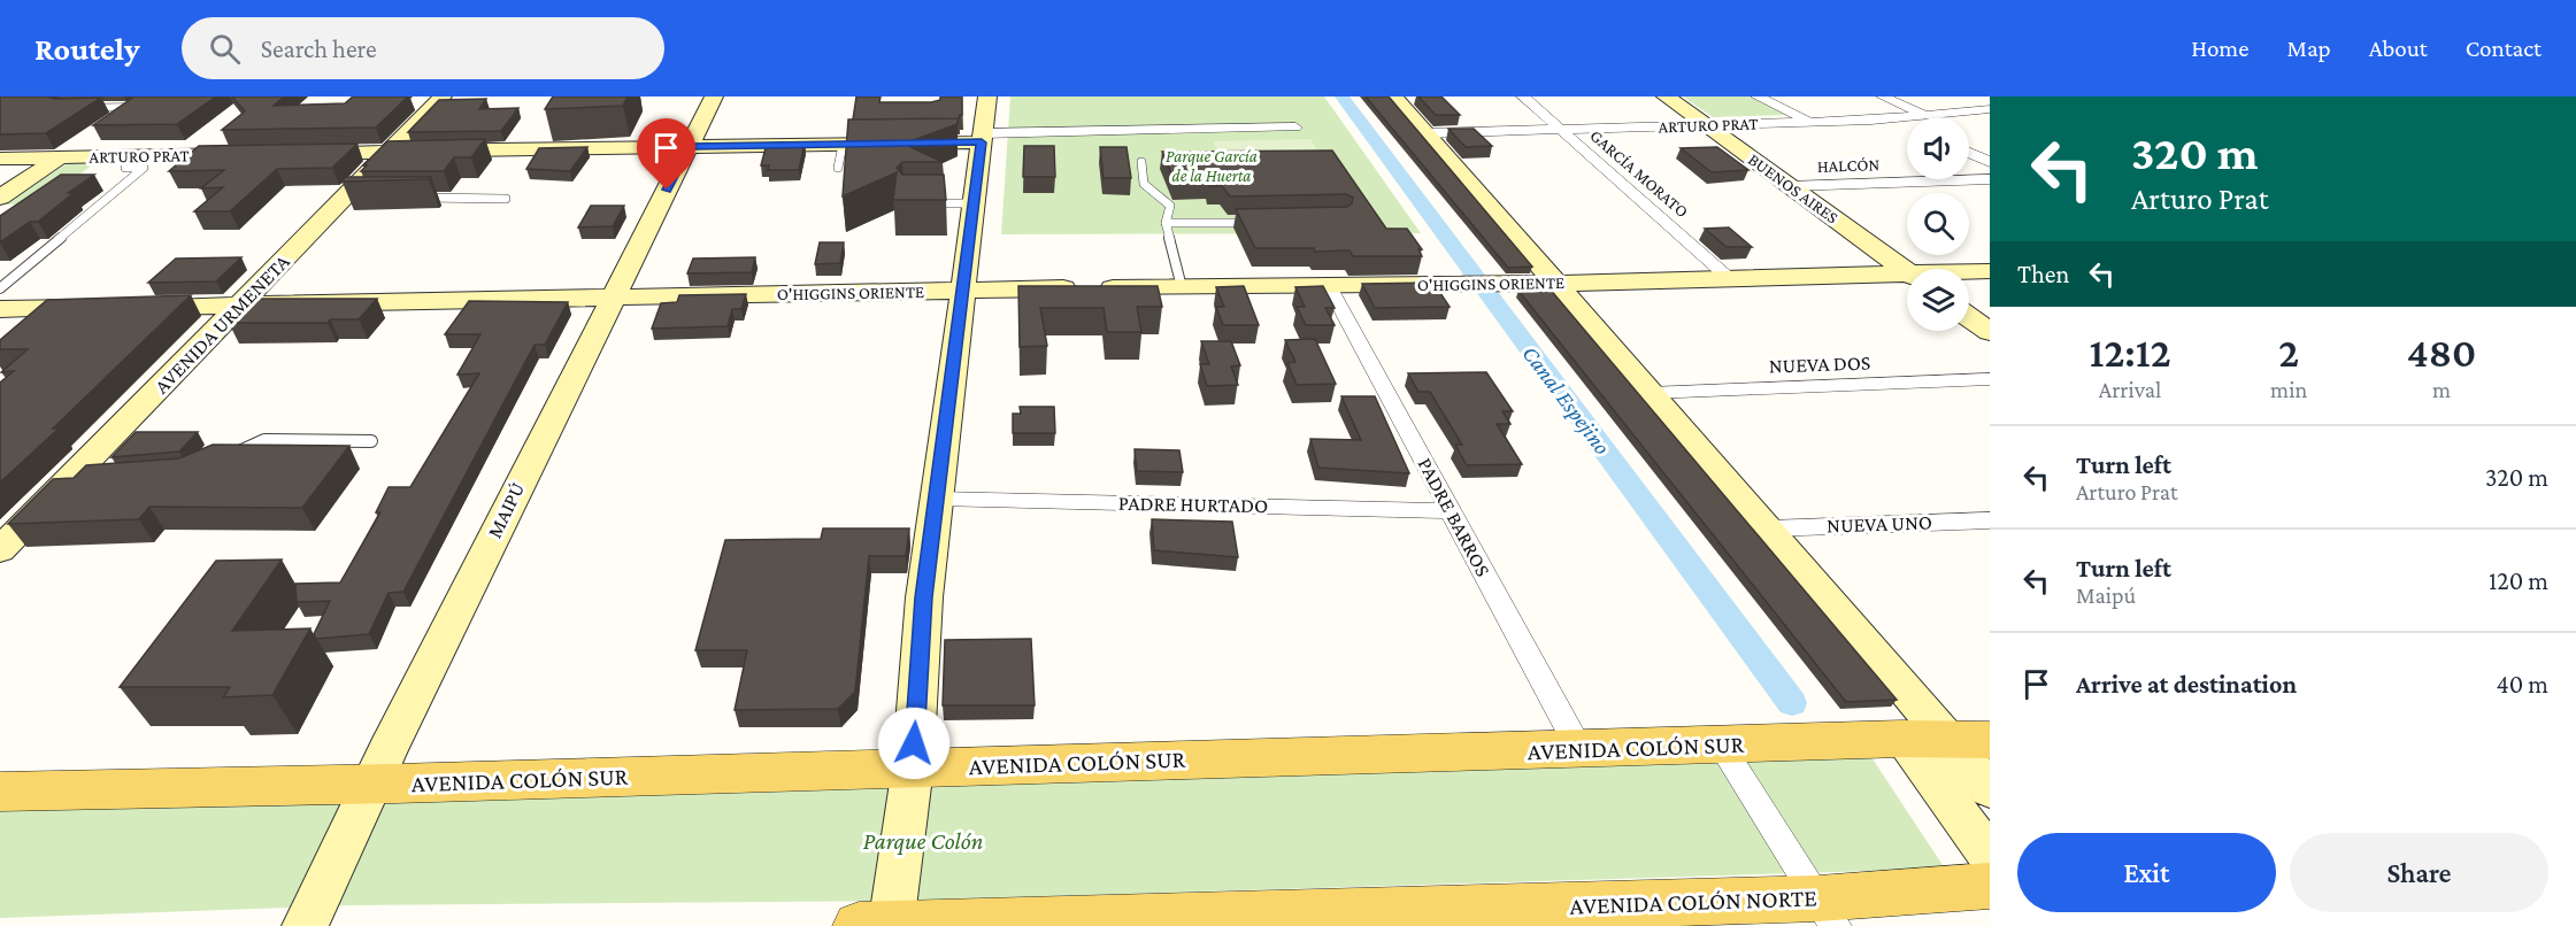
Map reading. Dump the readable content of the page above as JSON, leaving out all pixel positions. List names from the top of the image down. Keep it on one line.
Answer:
{"streets":{"main road":["AVENIDA COLÓN SUR","AVENIDA COLÓN NORTE"],"street":["ARTURO PRAT","HALCÓN","GARCÍA MORATO","BUENOS AIRES","O'HIGGINS ORIENTE","AVENIDA URMENETA","NUEVA DOS","PADRE HURTADO","MAIPÚ","PADRE BARROS","NUEVA UNO"]},"crossings":[["ARTURO PRAT","GARCÍA MORATO"],["ARTURO PRAT","BUENOS AIRES"],["HALCÓN","BUENOS AIRES"],["GARCÍA MORATO","O'HIGGINS ORIENTE"],["O'HIGGINS ORIENTE","AVENIDA URMENETA"],["O'HIGGINS ORIENTE","MAIPÚ"],["O'HIGGINS ORIENTE","PADRE BARROS"],["PADRE HURTADO","PADRE BARROS"],["MAIPÚ","AVENIDA COLÓN SUR"],["PADRE BARROS","AVENIDA COLÓN SUR"]],"water":["Canal Espejino"],"parks":["Parque García de la Huerta","Parque Colón"],"page":{"header":"Routely","search":"Search here","nav":["Home","Map","About","Contact"],"turn":["320 m","Arturo Prat"],"then":"Then","eta":["12:12","Arrival","2","min","480","m"],"list":[{"name":"Turn left","note":"Arturo Prat","value":"320 m"},{"name":"Turn left","note":"Maipú","value":"120 m"},{"name":"Arrive at destination","value":"40 m"}],"buttons":["Exit","Share"]}}
